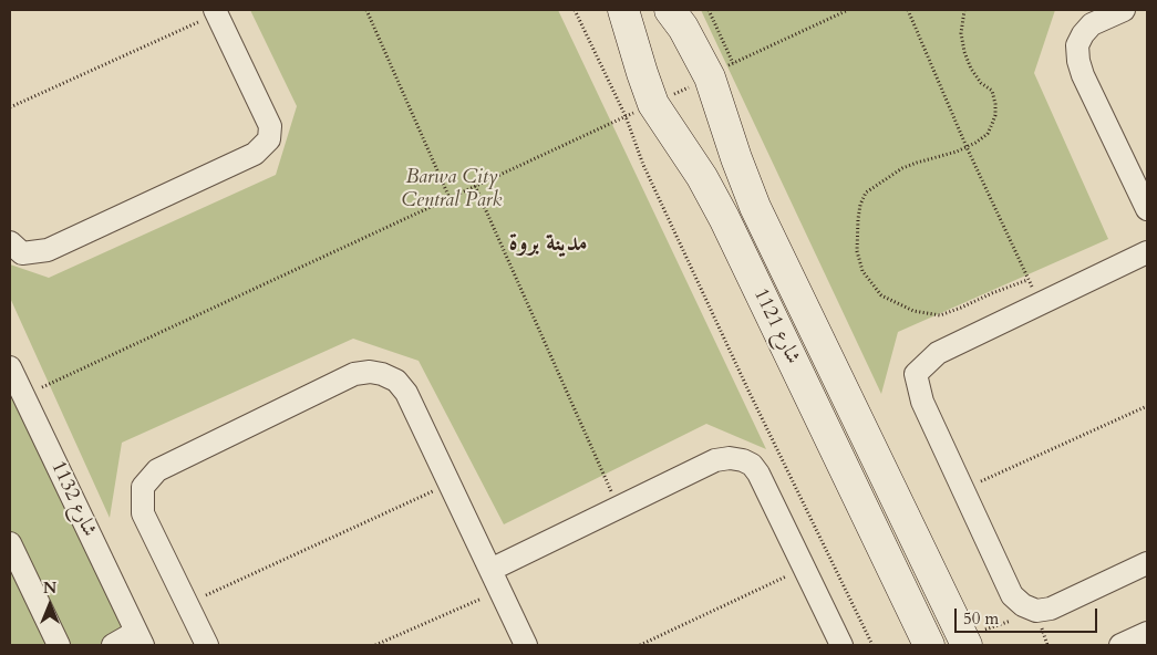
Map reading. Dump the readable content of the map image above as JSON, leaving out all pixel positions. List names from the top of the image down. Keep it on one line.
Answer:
{"streets":{"street":["شارع 1121","شارع 1132"]},"districts":["مدينة بروة"],"parks":["Barwa City Central Park"],"scale_bar":"50 m","north":"top"}
